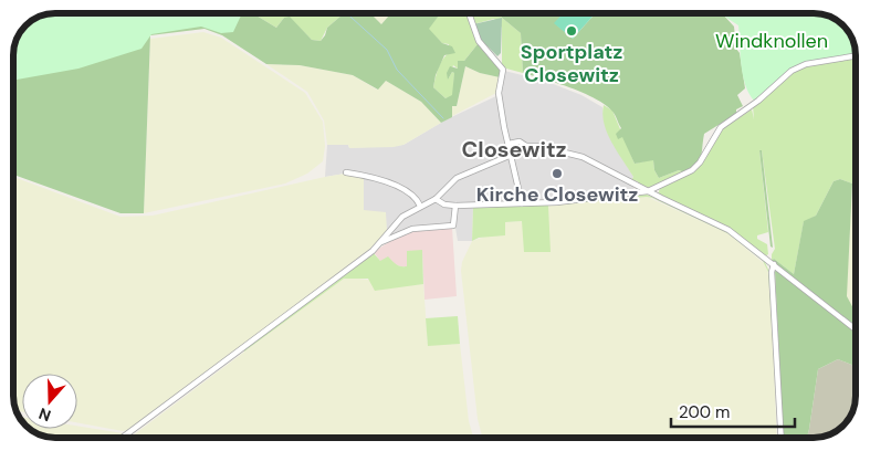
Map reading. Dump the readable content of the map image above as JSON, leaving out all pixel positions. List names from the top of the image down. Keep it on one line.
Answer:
{"districts":["Closewitz"],"parks":["Windknollen"],"places":["Sportplatz Closewitz","Kirche Closewitz"],"scale_bar":"200 m","north":"bottom"}
